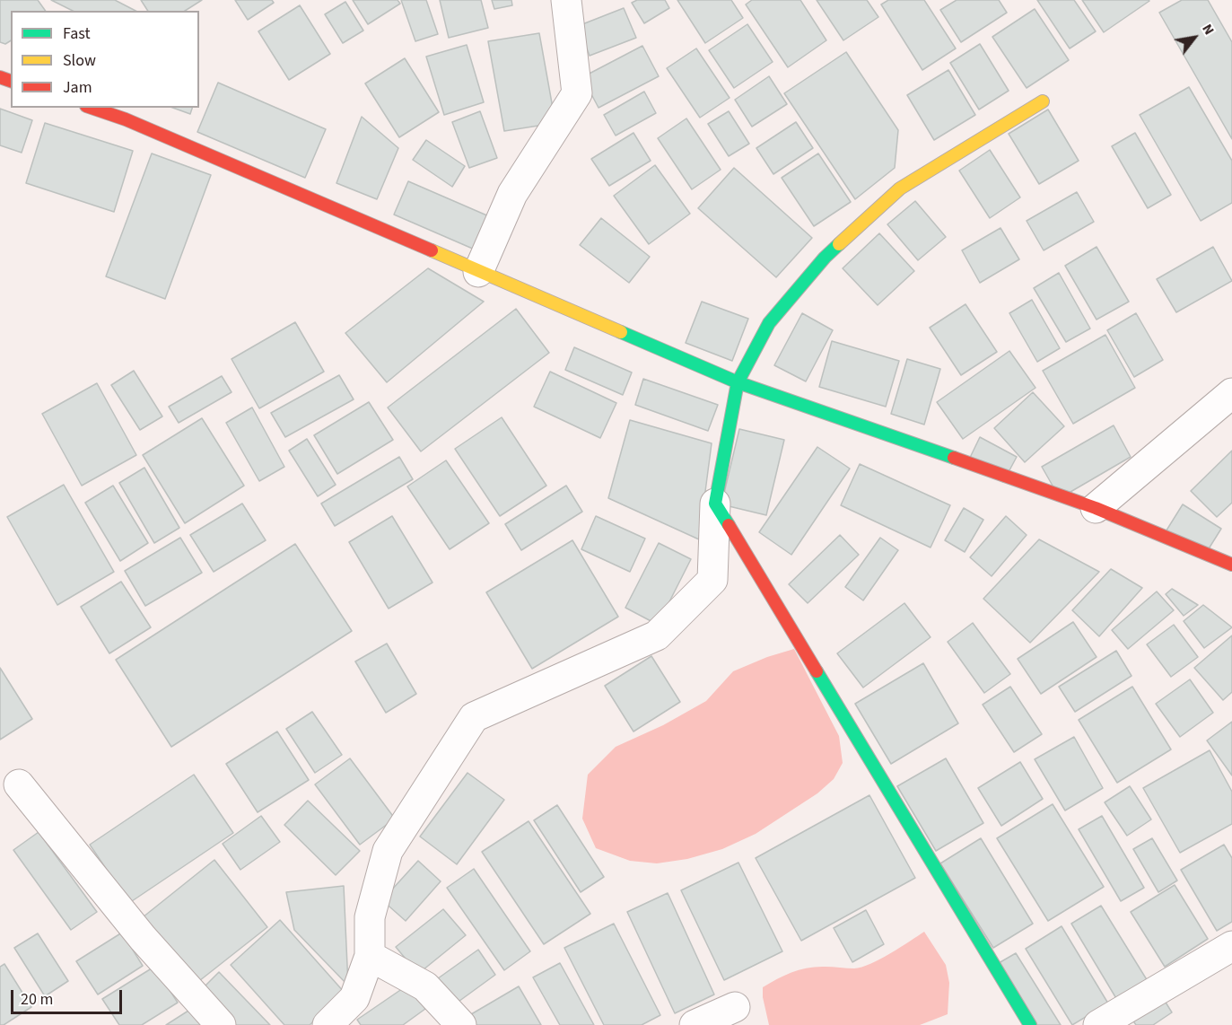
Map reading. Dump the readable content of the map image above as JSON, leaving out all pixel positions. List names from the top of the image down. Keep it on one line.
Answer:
{"legend":["Fast","Slow","Jam"],"scale_bar":"20 m","north":"top right"}
